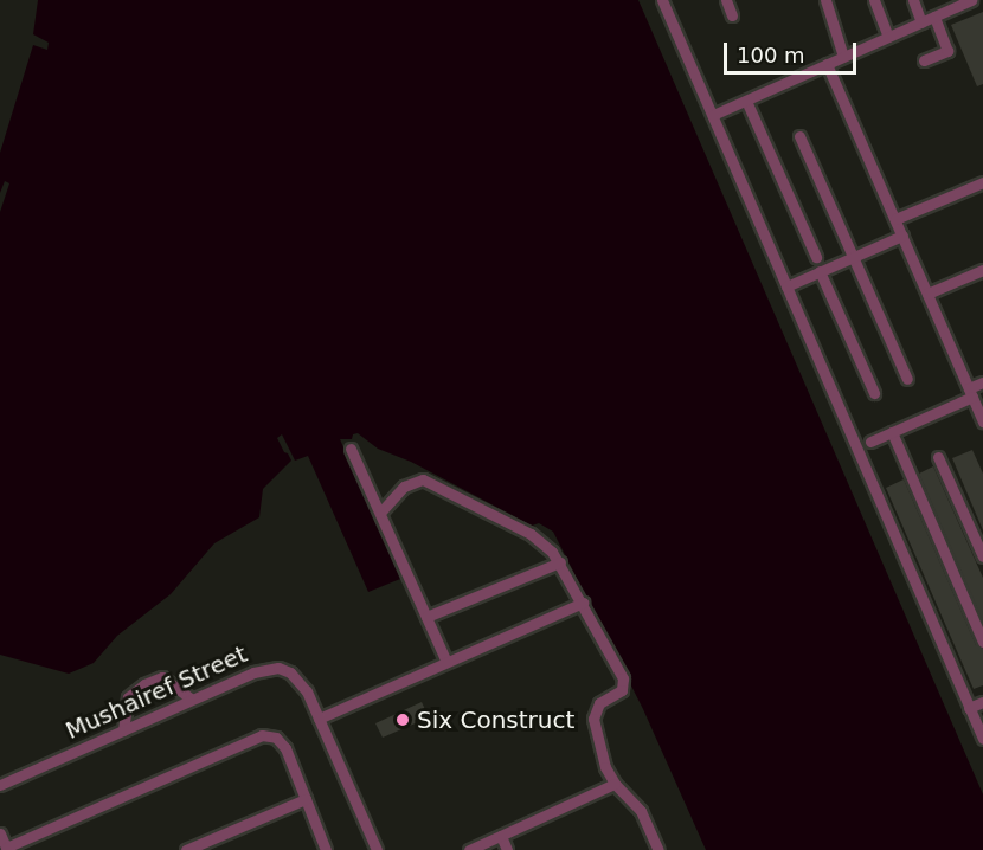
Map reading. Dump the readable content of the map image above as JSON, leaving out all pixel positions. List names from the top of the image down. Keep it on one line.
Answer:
{"streets":{"street":["Mushairef Street"]},"places":["Six Construct"],"scale_bar":"100 m"}
